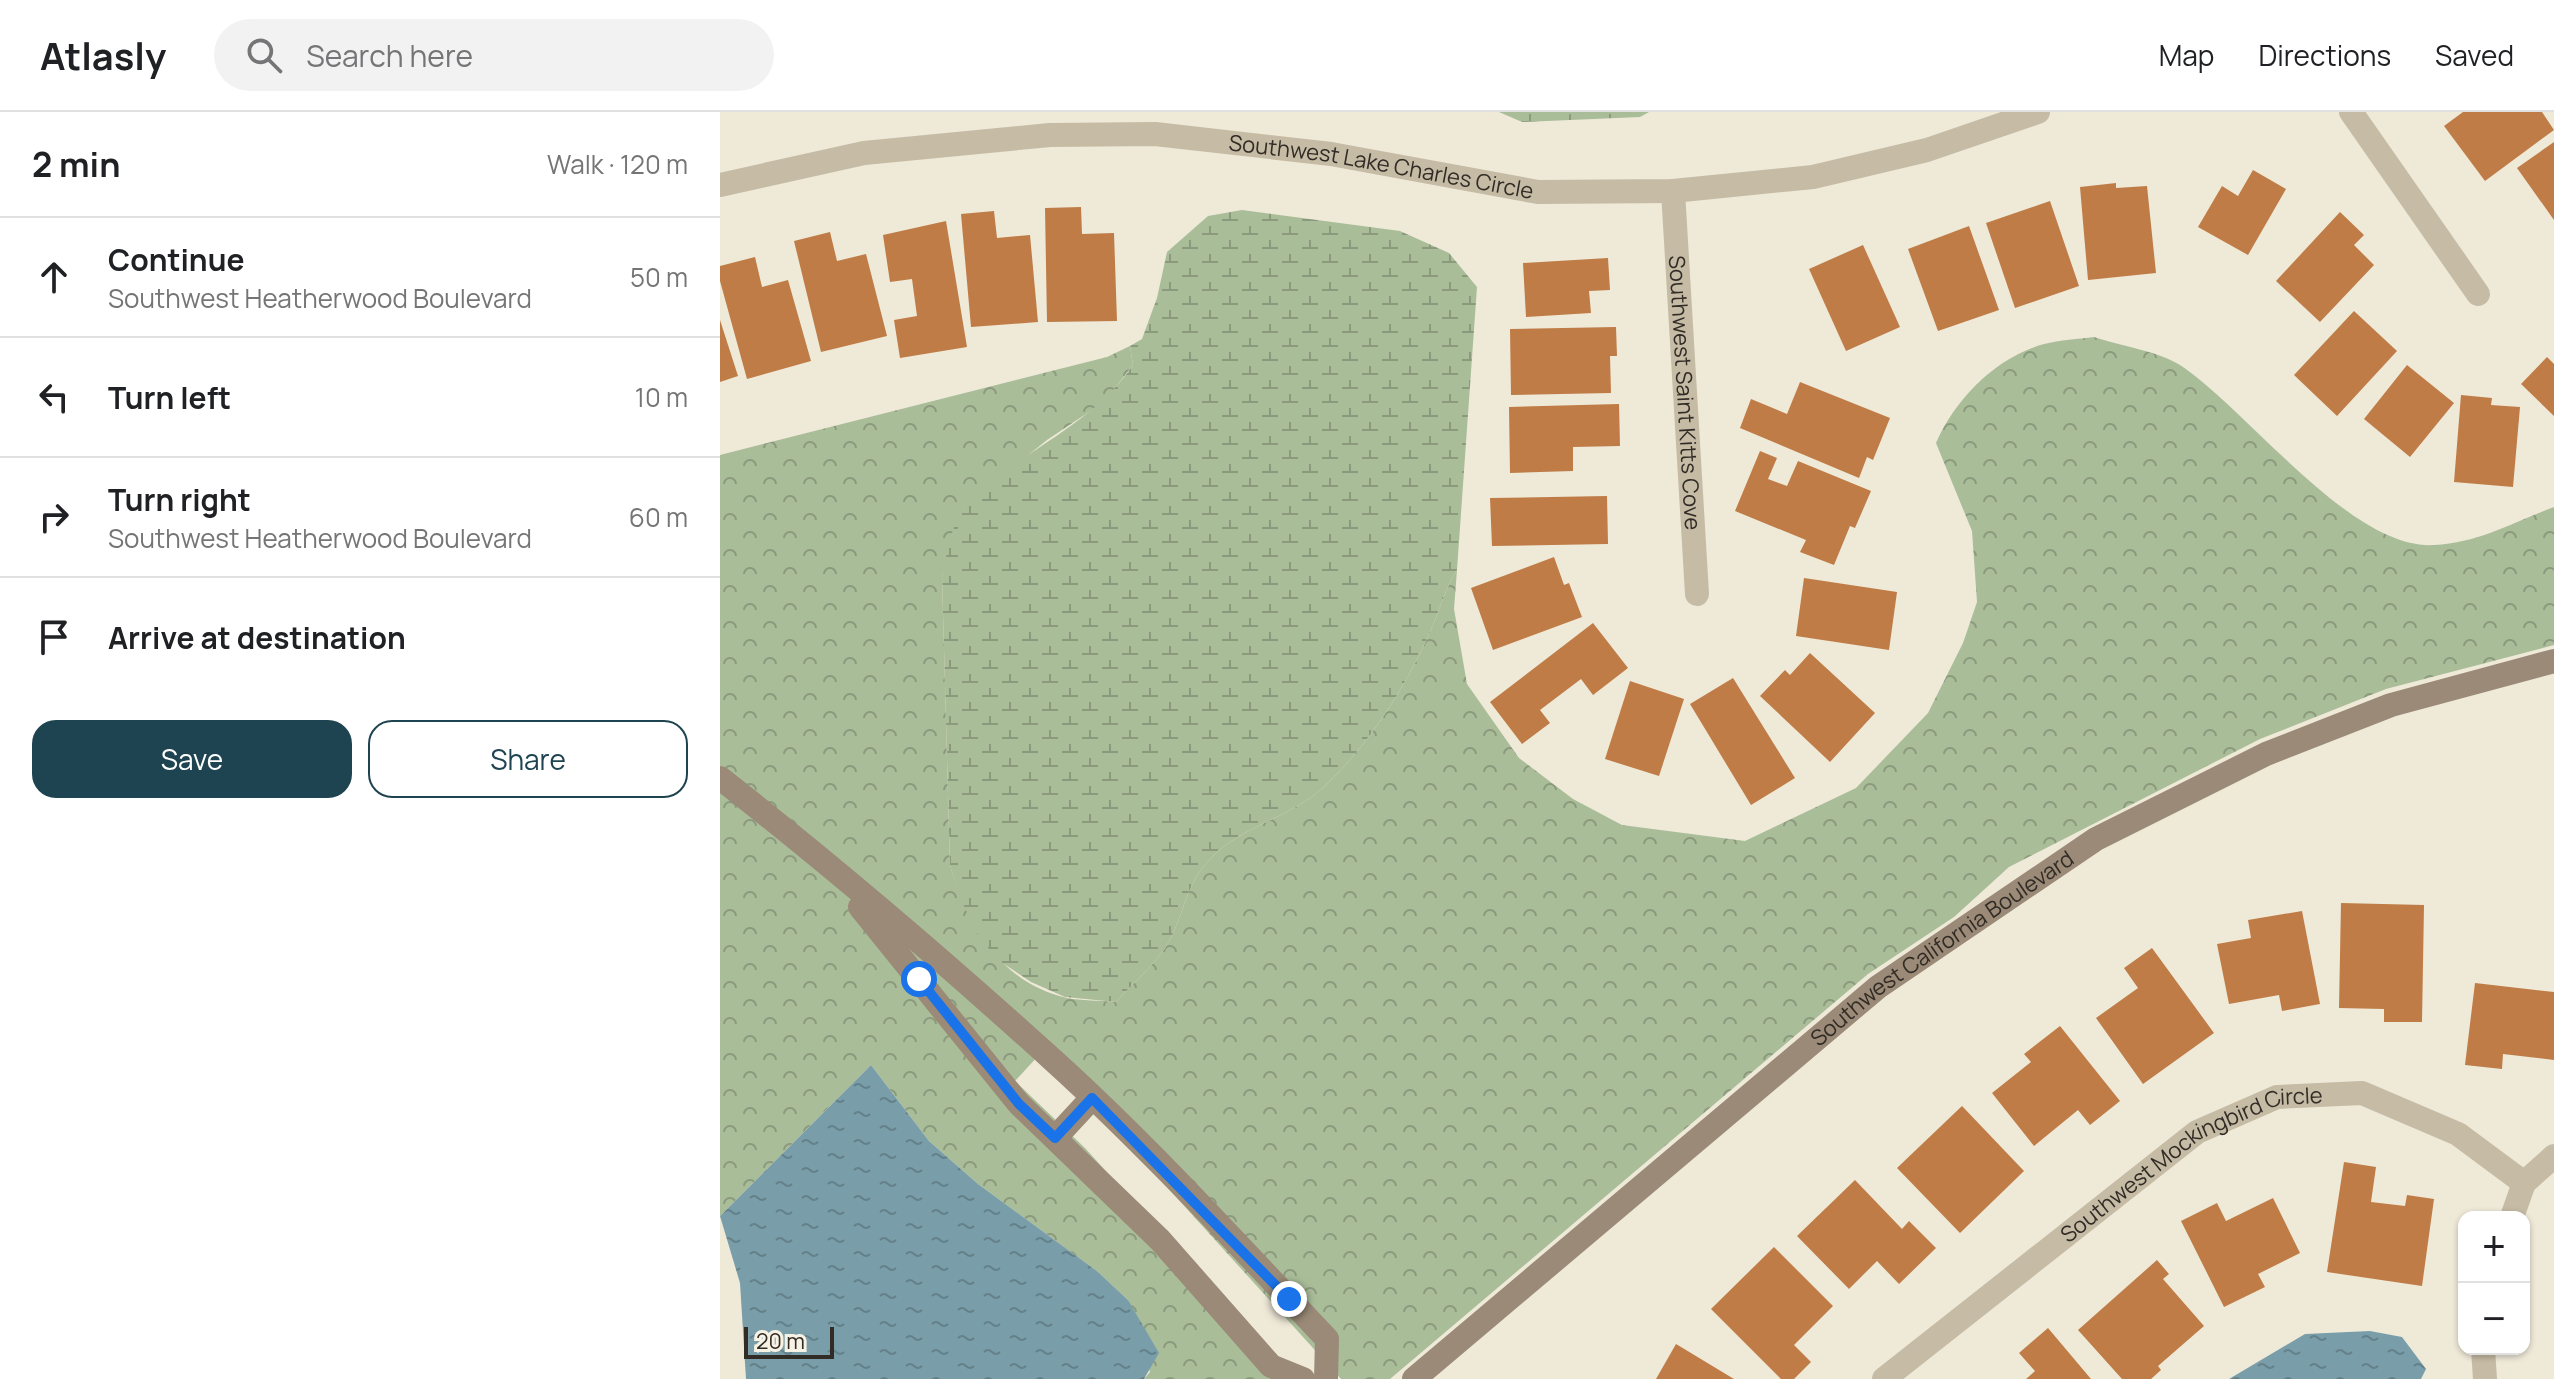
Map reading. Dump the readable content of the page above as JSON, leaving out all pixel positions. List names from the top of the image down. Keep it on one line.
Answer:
{"streets":{"street":["Southwest Lake Charles Circle","Southwest Saint Kitts Cove","Southwest California Boulevard","Southwest Mockingbird Circle"]},"crossings":[["Southwest Lake Charles Circle","Southwest Saint Kitts Cove"]],"scale_bar":"20 m","page":{"header":"Atlasly","search":"Search here","nav":["Map","Directions","Saved"],"heading":["2 min","Walk · 120 m"],"list":[["Continue","Southwest Heatherwood Boulevard","50 m"],["Turn left","10 m"],["Turn right","Southwest Heatherwood Boulevard","60 m"],"Arrive at destination"],"buttons":["Save","Share"],"map_buttons":["+","−"],"scale":"20 m"}}
